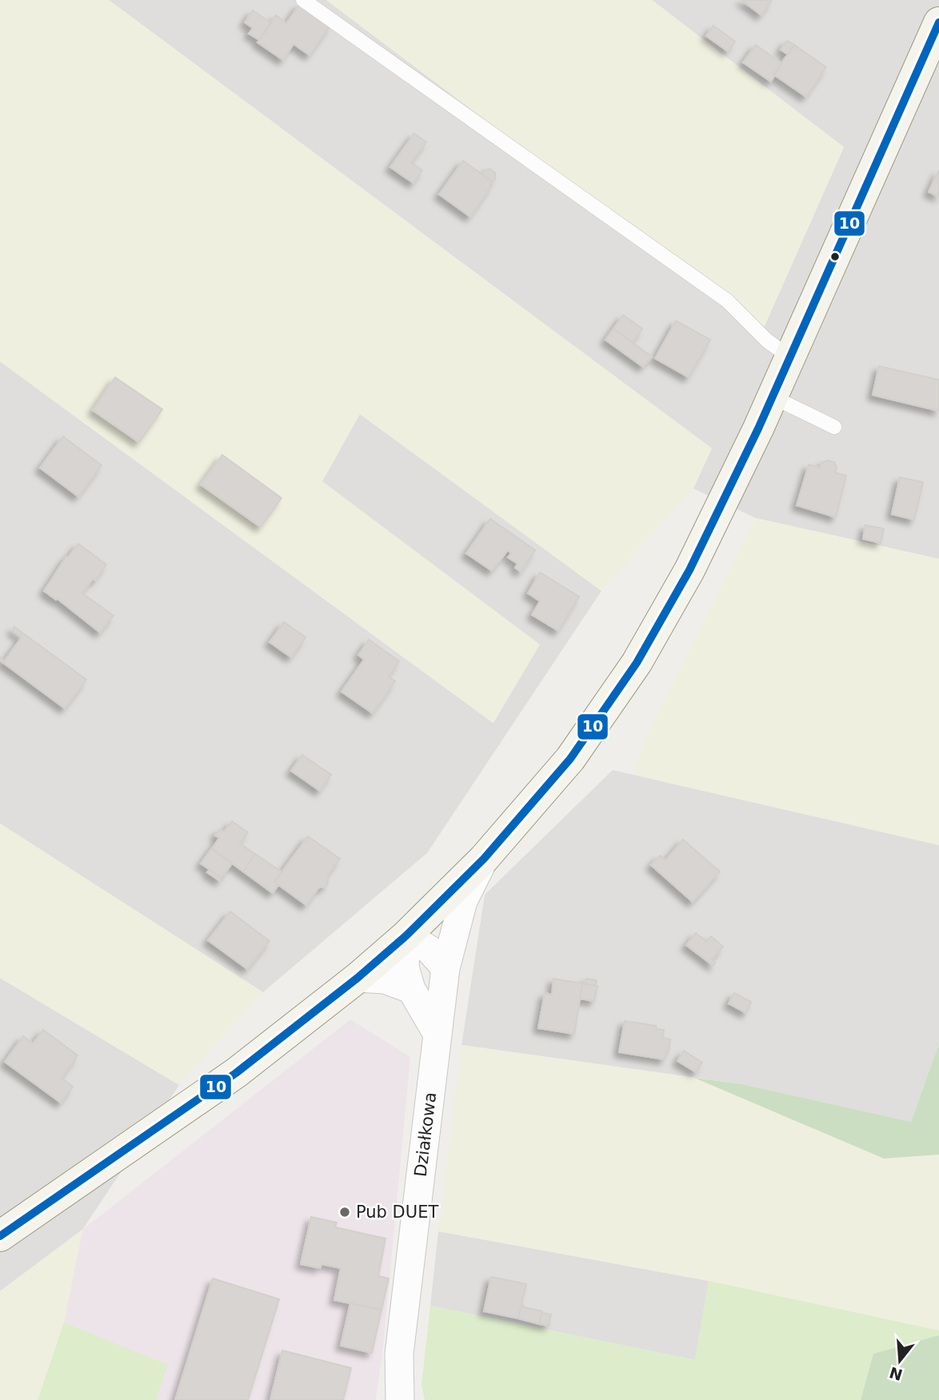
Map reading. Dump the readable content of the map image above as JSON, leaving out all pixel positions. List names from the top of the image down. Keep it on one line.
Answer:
{"streets":{"street":["Działkowa"]},"places":["Pub DUET"],"lines":["transit line 10"],"north":"bottom"}
